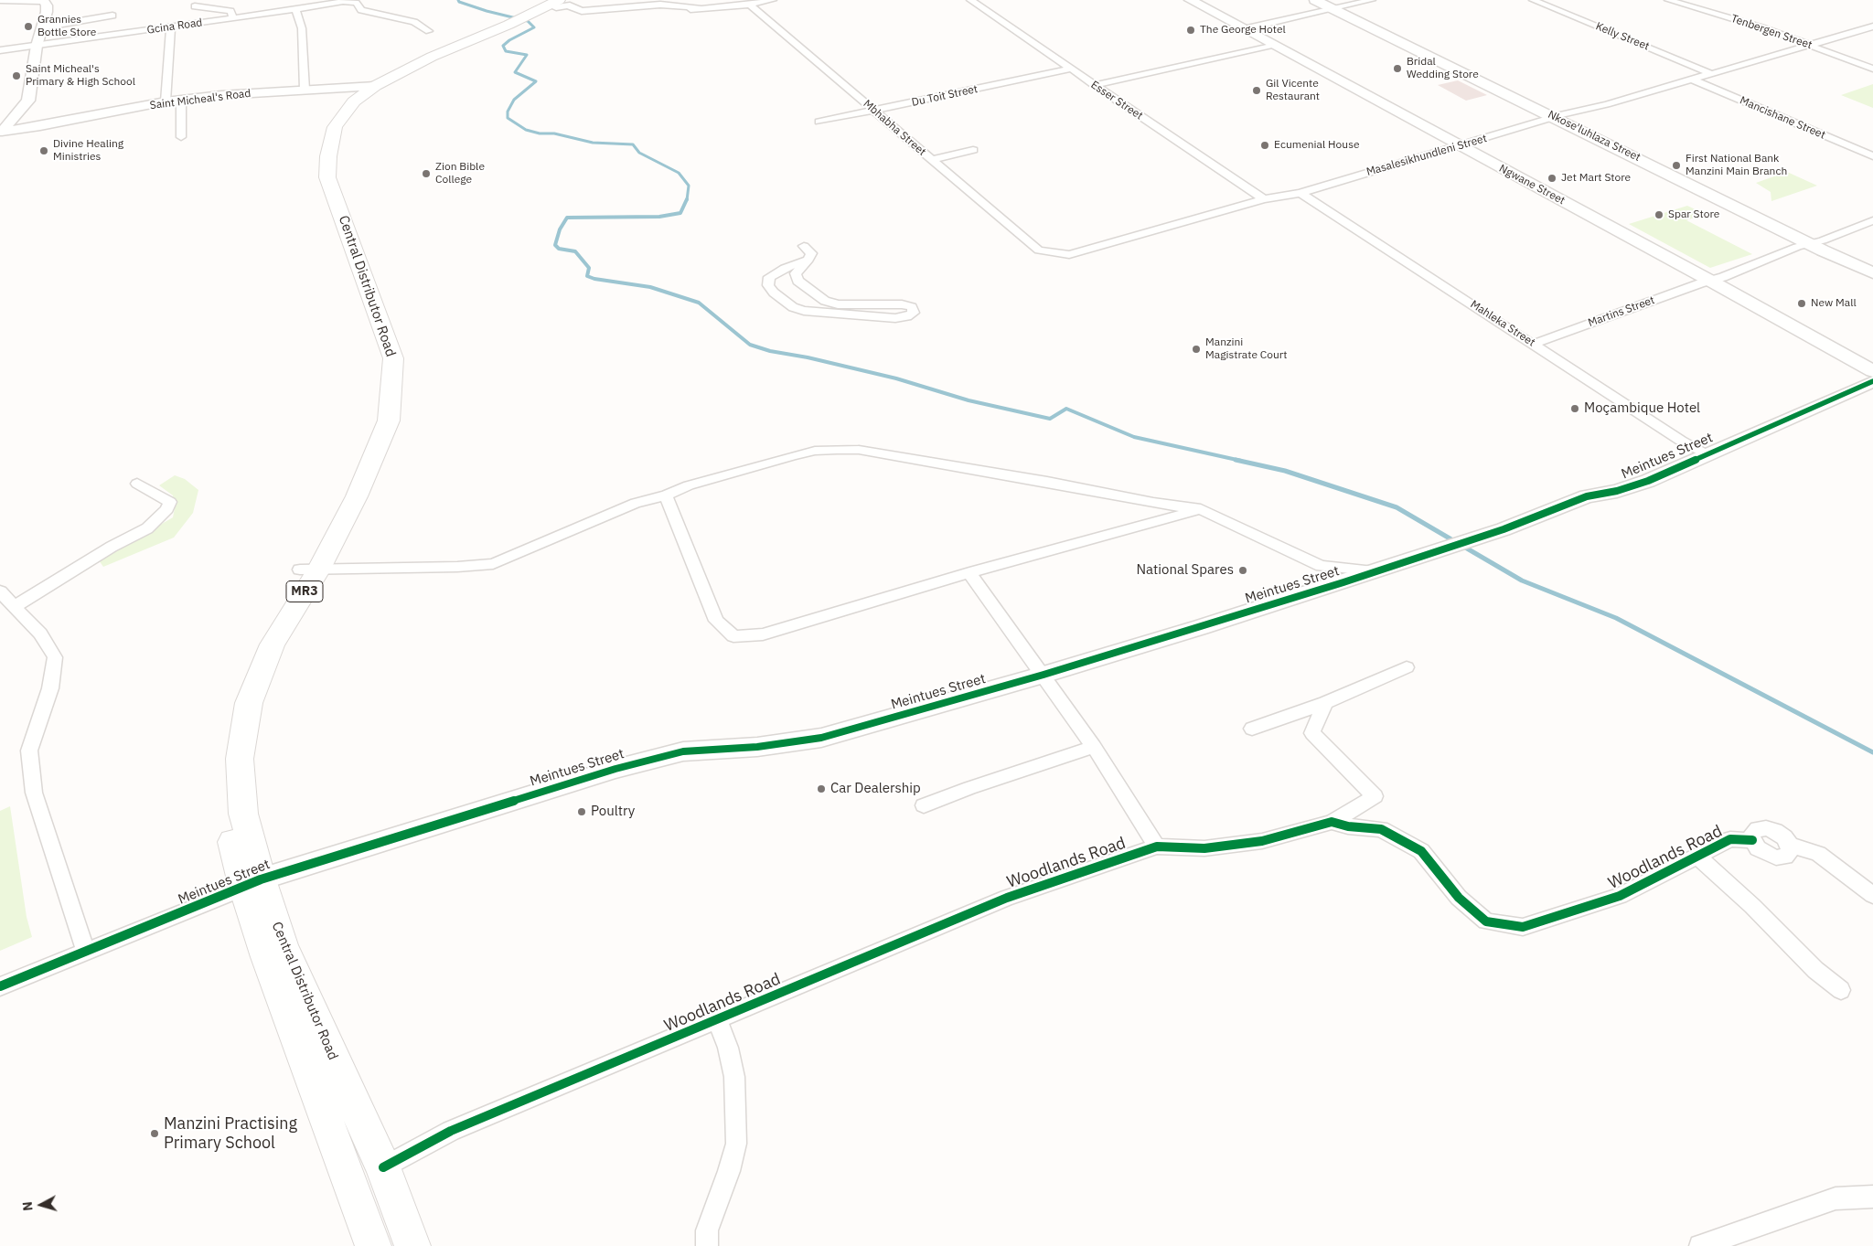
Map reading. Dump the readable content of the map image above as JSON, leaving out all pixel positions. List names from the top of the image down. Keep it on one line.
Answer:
{"streets":{"highway":["Central Distributor Road","MR3"],"main road":["Nkose'luhlaza Street","Ngwane Street"],"street":["Gcina Road","Tenbergen Street","Kelly Street","Du Toit Street","Saint Micheal's Road","Esser Street","Mancishane Street","Mbhabha Street","Masalesikhundleni Street","Martins Street","Mahleka Street","Meintues Street","Woodlands Road"]},"crossings":[["Tenbergen Street","Masalesikhundleni Street"],["Kelly Street","Masalesikhundleni Street"],["Du Toit Street","Esser Street"],["Du Toit Street","Mbhabha Street"],["Saint Micheal's Road","Central Distributor Road"],["Esser Street","Masalesikhundleni Street"],["Mancishane Street","Masalesikhundleni Street"],["Mbhabha Street","Masalesikhundleni Street"],["Nkose'luhlaza Street","Masalesikhundleni Street"],["Masalesikhundleni Street","Ngwane Street"],["Masalesikhundleni Street","Mahleka Street"],["Ngwane Street","Martins Street"],["Central Distributor Road","Meintues Street"],["Central Distributor Road","Woodlands Road"],["Martins Street","Mahleka Street"],["Mahleka Street","Meintues Street"]],"places":["Grannies Bottle Store","The George Hotel","Bridal Wedding Store","Saint Micheal's Primary & High School","Gil Vicente Restaurant","Ecumenial House","Divine Healing Ministries","First National Bank Manzini Main Branch","Zion Bible College","Jet Mart Store","Spar Store","New Mall","Manzini Magistrate Court","Moçambique Hotel","National Spares","Car Dealership","Poultry","Manzini Practising Primary School"],"north":"left"}
